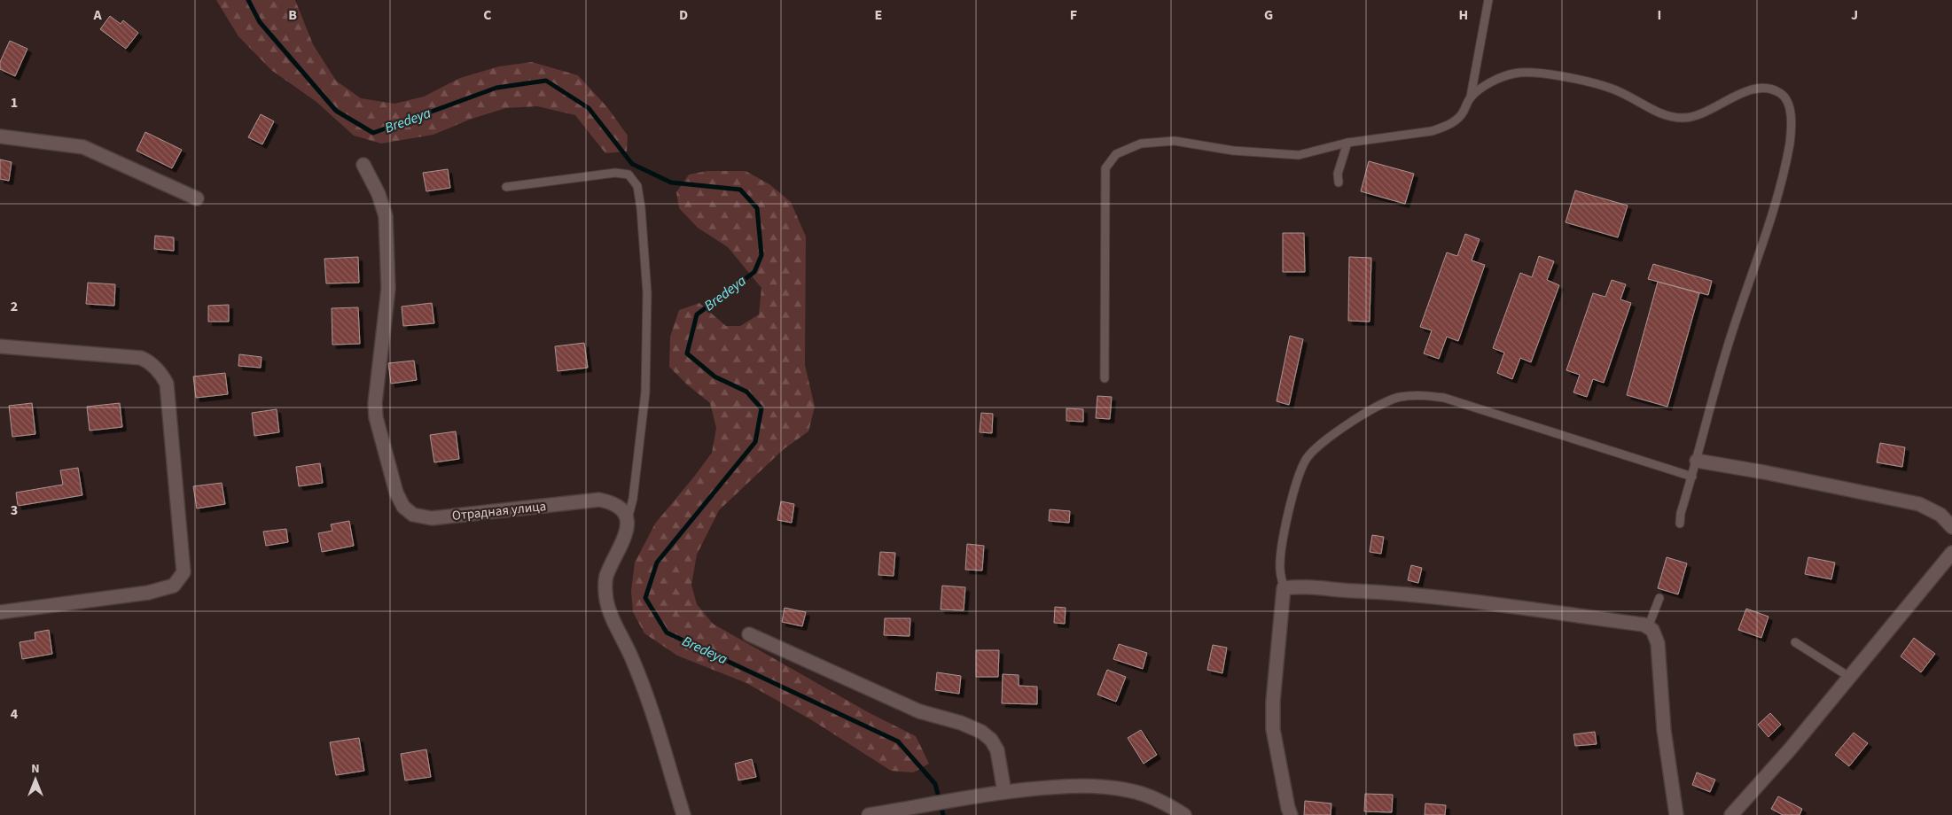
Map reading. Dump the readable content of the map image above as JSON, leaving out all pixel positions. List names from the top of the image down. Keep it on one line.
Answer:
{"streets":{"street":["Отрадная улица"]},"water":["Bredeya"],"north":"top","grid":{"columns":["A","B","C","D","E","F","G","H","I","J"],"rows":["1","2","3","4"]}}
